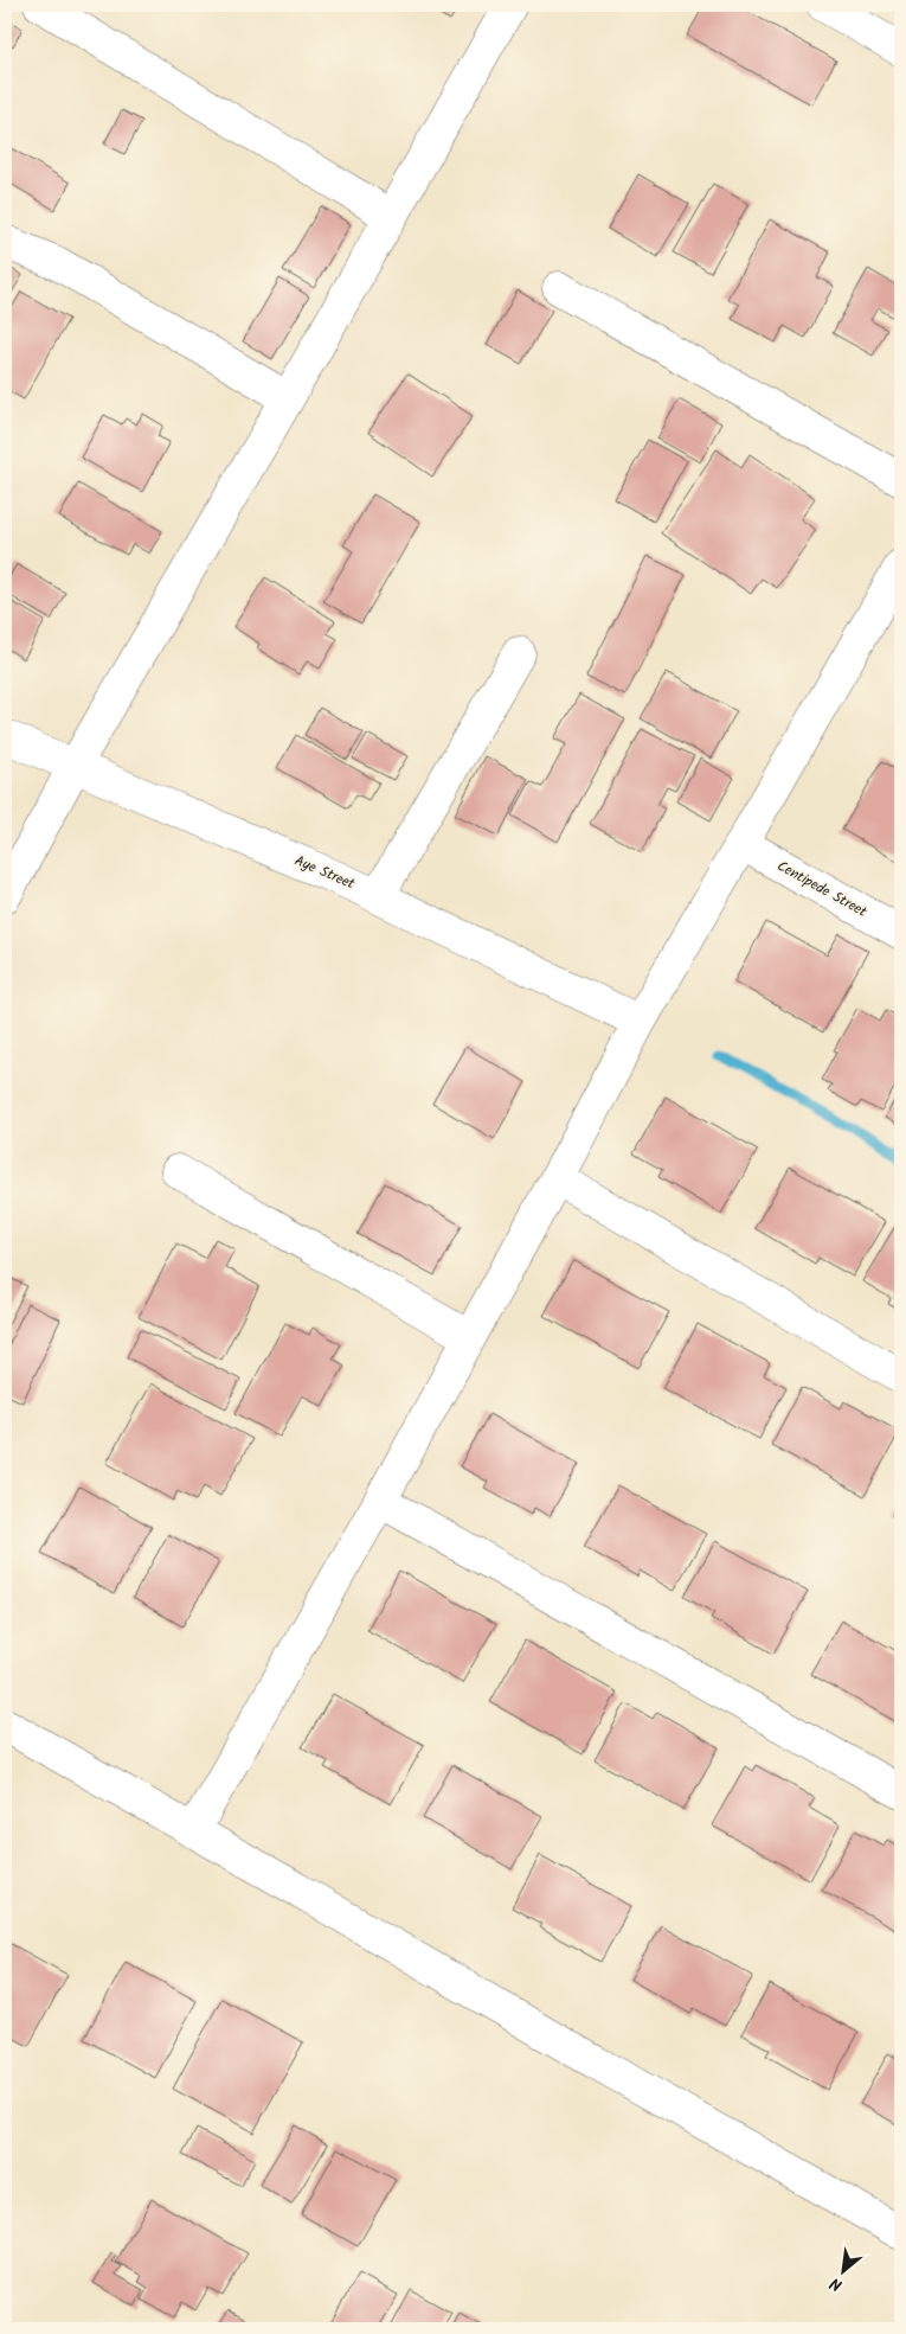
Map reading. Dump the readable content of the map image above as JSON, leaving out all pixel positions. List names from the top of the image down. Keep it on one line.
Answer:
{"streets":{"street":["Aye Street","Centipede Street"]},"north":"bottom left"}
